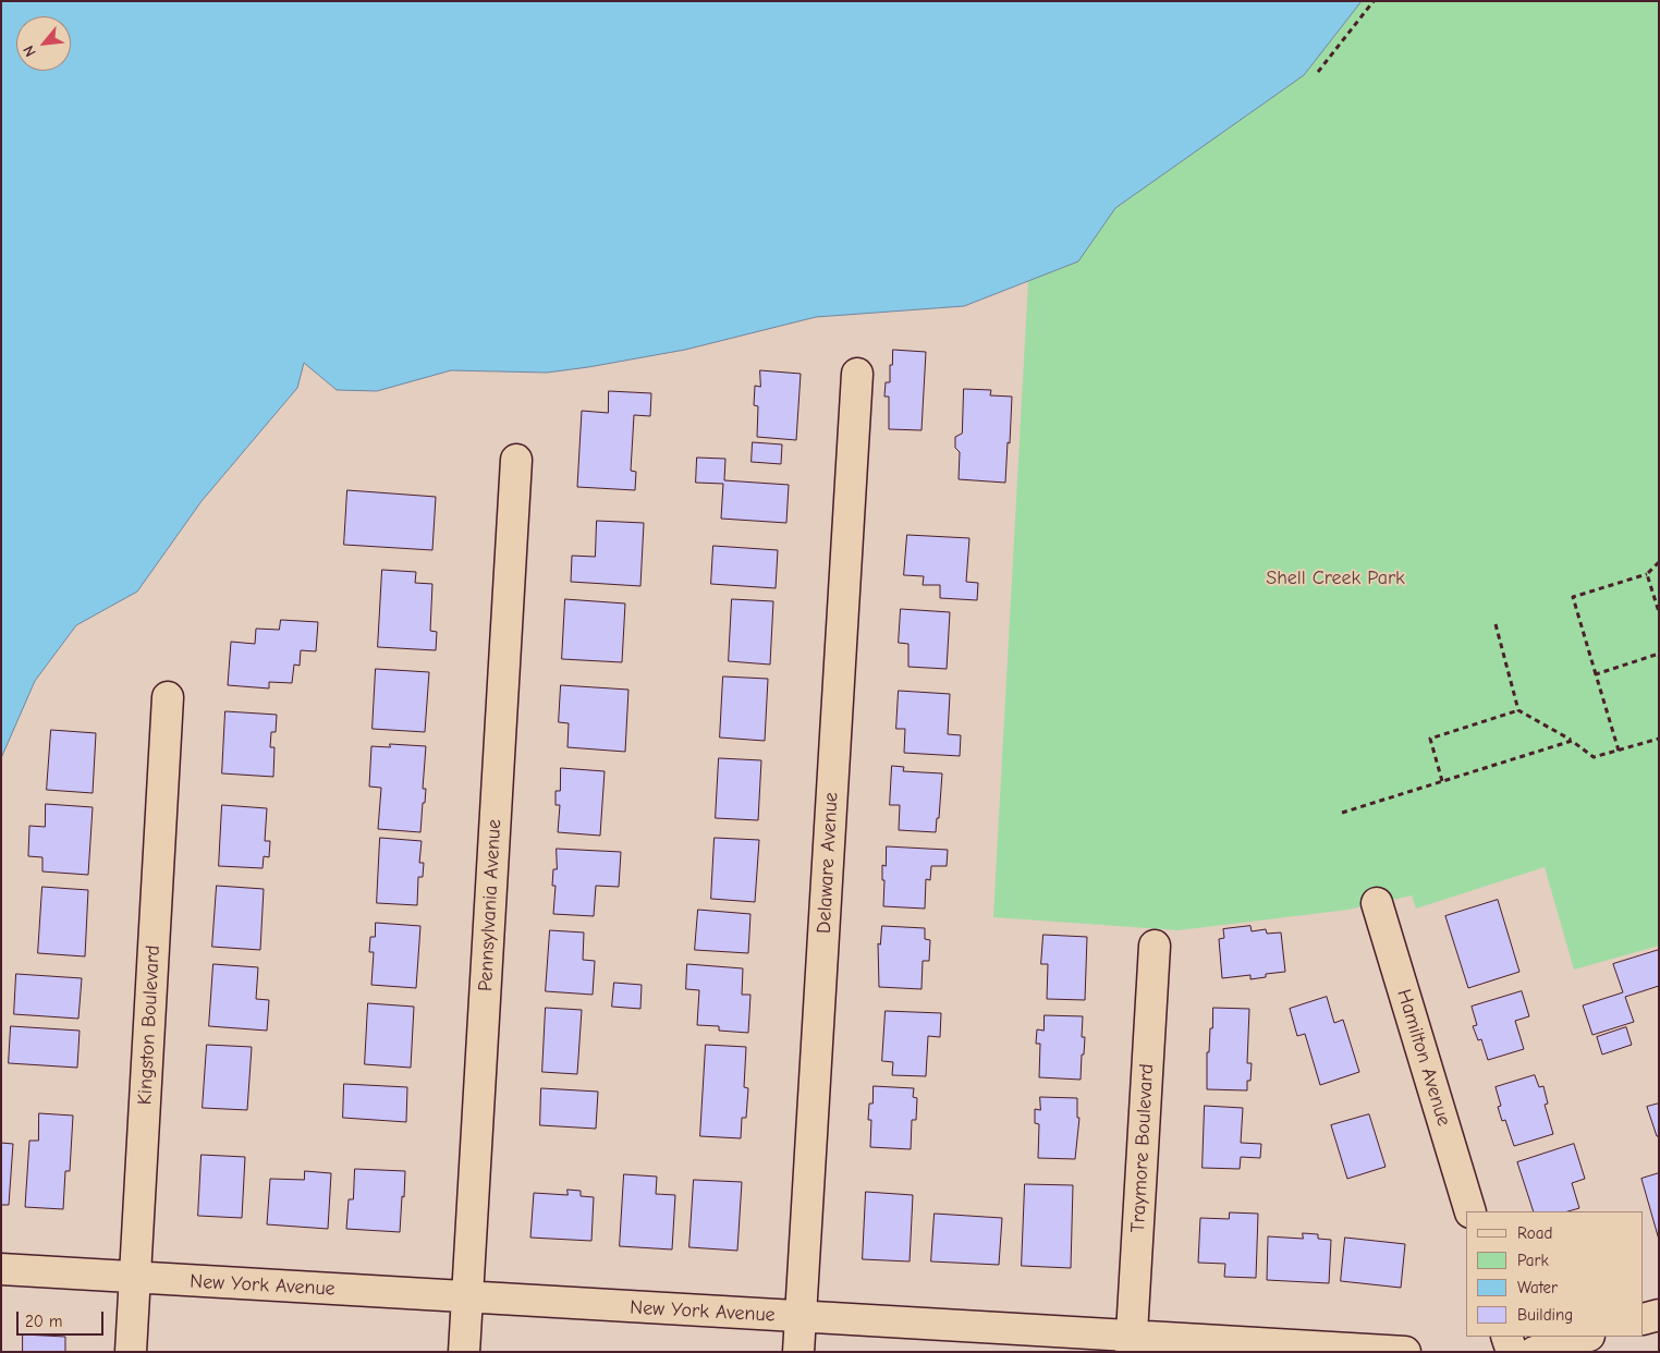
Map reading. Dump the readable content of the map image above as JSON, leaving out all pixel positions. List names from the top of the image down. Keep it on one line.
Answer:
{"streets":{"street":["Delaware Avenue","Pennsylvania Avenue","Kingston Boulevard","Hamilton Avenue","Traymore Boulevard","New York Avenue"]},"crossings":[["Delaware Avenue","New York Avenue"],["Pennsylvania Avenue","New York Avenue"],["Kingston Boulevard","New York Avenue"],["Traymore Boulevard","New York Avenue"]],"parks":["Shell Creek Park"],"legend":["Road","Park","Water","Building"],"scale_bar":"20 m","north":"bottom left"}
